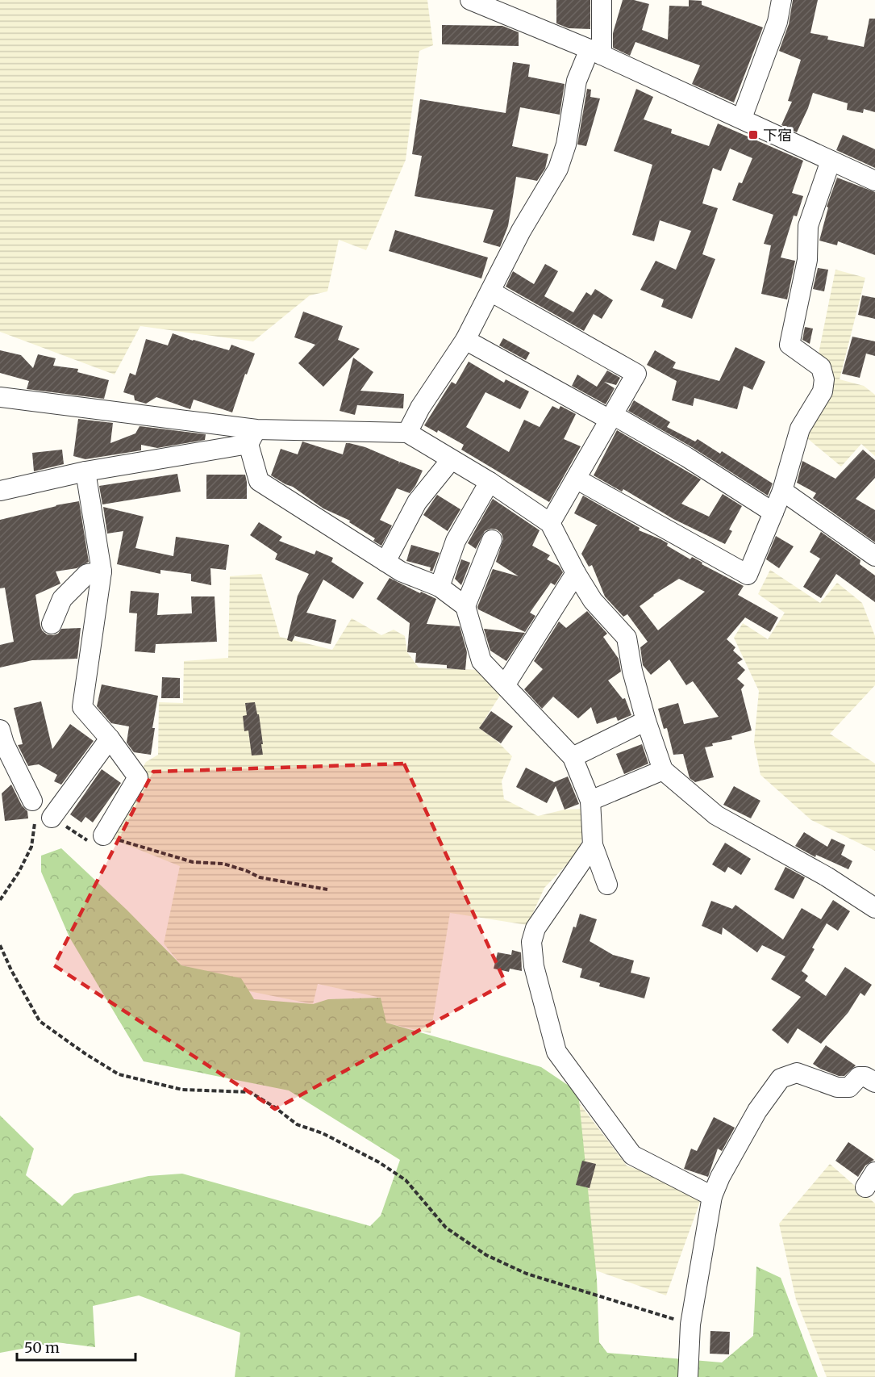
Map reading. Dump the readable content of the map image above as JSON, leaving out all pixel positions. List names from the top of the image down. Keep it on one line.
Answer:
{"places":{"transit":["下宿"]},"scale_bar":"50 m"}
